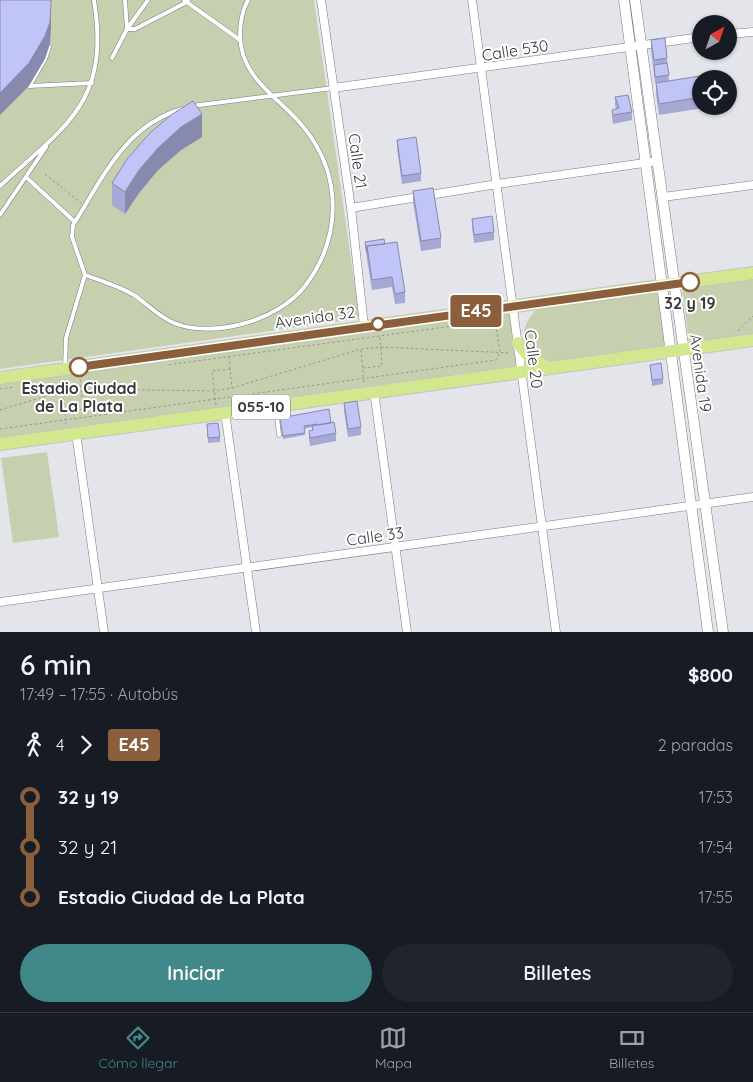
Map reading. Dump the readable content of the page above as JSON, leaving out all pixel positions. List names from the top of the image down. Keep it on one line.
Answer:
{"streets":{"highway":["Avenida 32","055-10"],"main road":["Avenida 19"],"street":["Calle 530","Calle 21","Calle 20","Calle 33"]},"crossings":[["Calle 530","Calle 21"],["Calle 530","Calle 20"],["Calle 530","Avenida 19"],["Calle 21","Avenida 32"],["Avenida 32","Calle 20"],["Avenida 32","Avenida 19"],["Calle 20","055-10"],["Calle 20","Calle 33"],["Avenida 19","055-10"],["Avenida 19","Calle 33"]],"places":["32 y 19","Estadio Ciudad de La Plata"],"lines":["bus line E45"],"north":"top right","page":{"on_map":"E45","heading":["6 min","17:49 – 17:55 · Autobús","$800"],"legs":["4","E45","2 paradas"],"list":[{"name":"32 y 19","value":"17:53"},{"name":"32 y 21","value":"17:54"},{"name":"Estadio Ciudad de La Plata","value":"17:55"}],"buttons":["Iniciar","Billetes"],"tabs":["Cómo llegar","Mapa","Billetes"]}}
